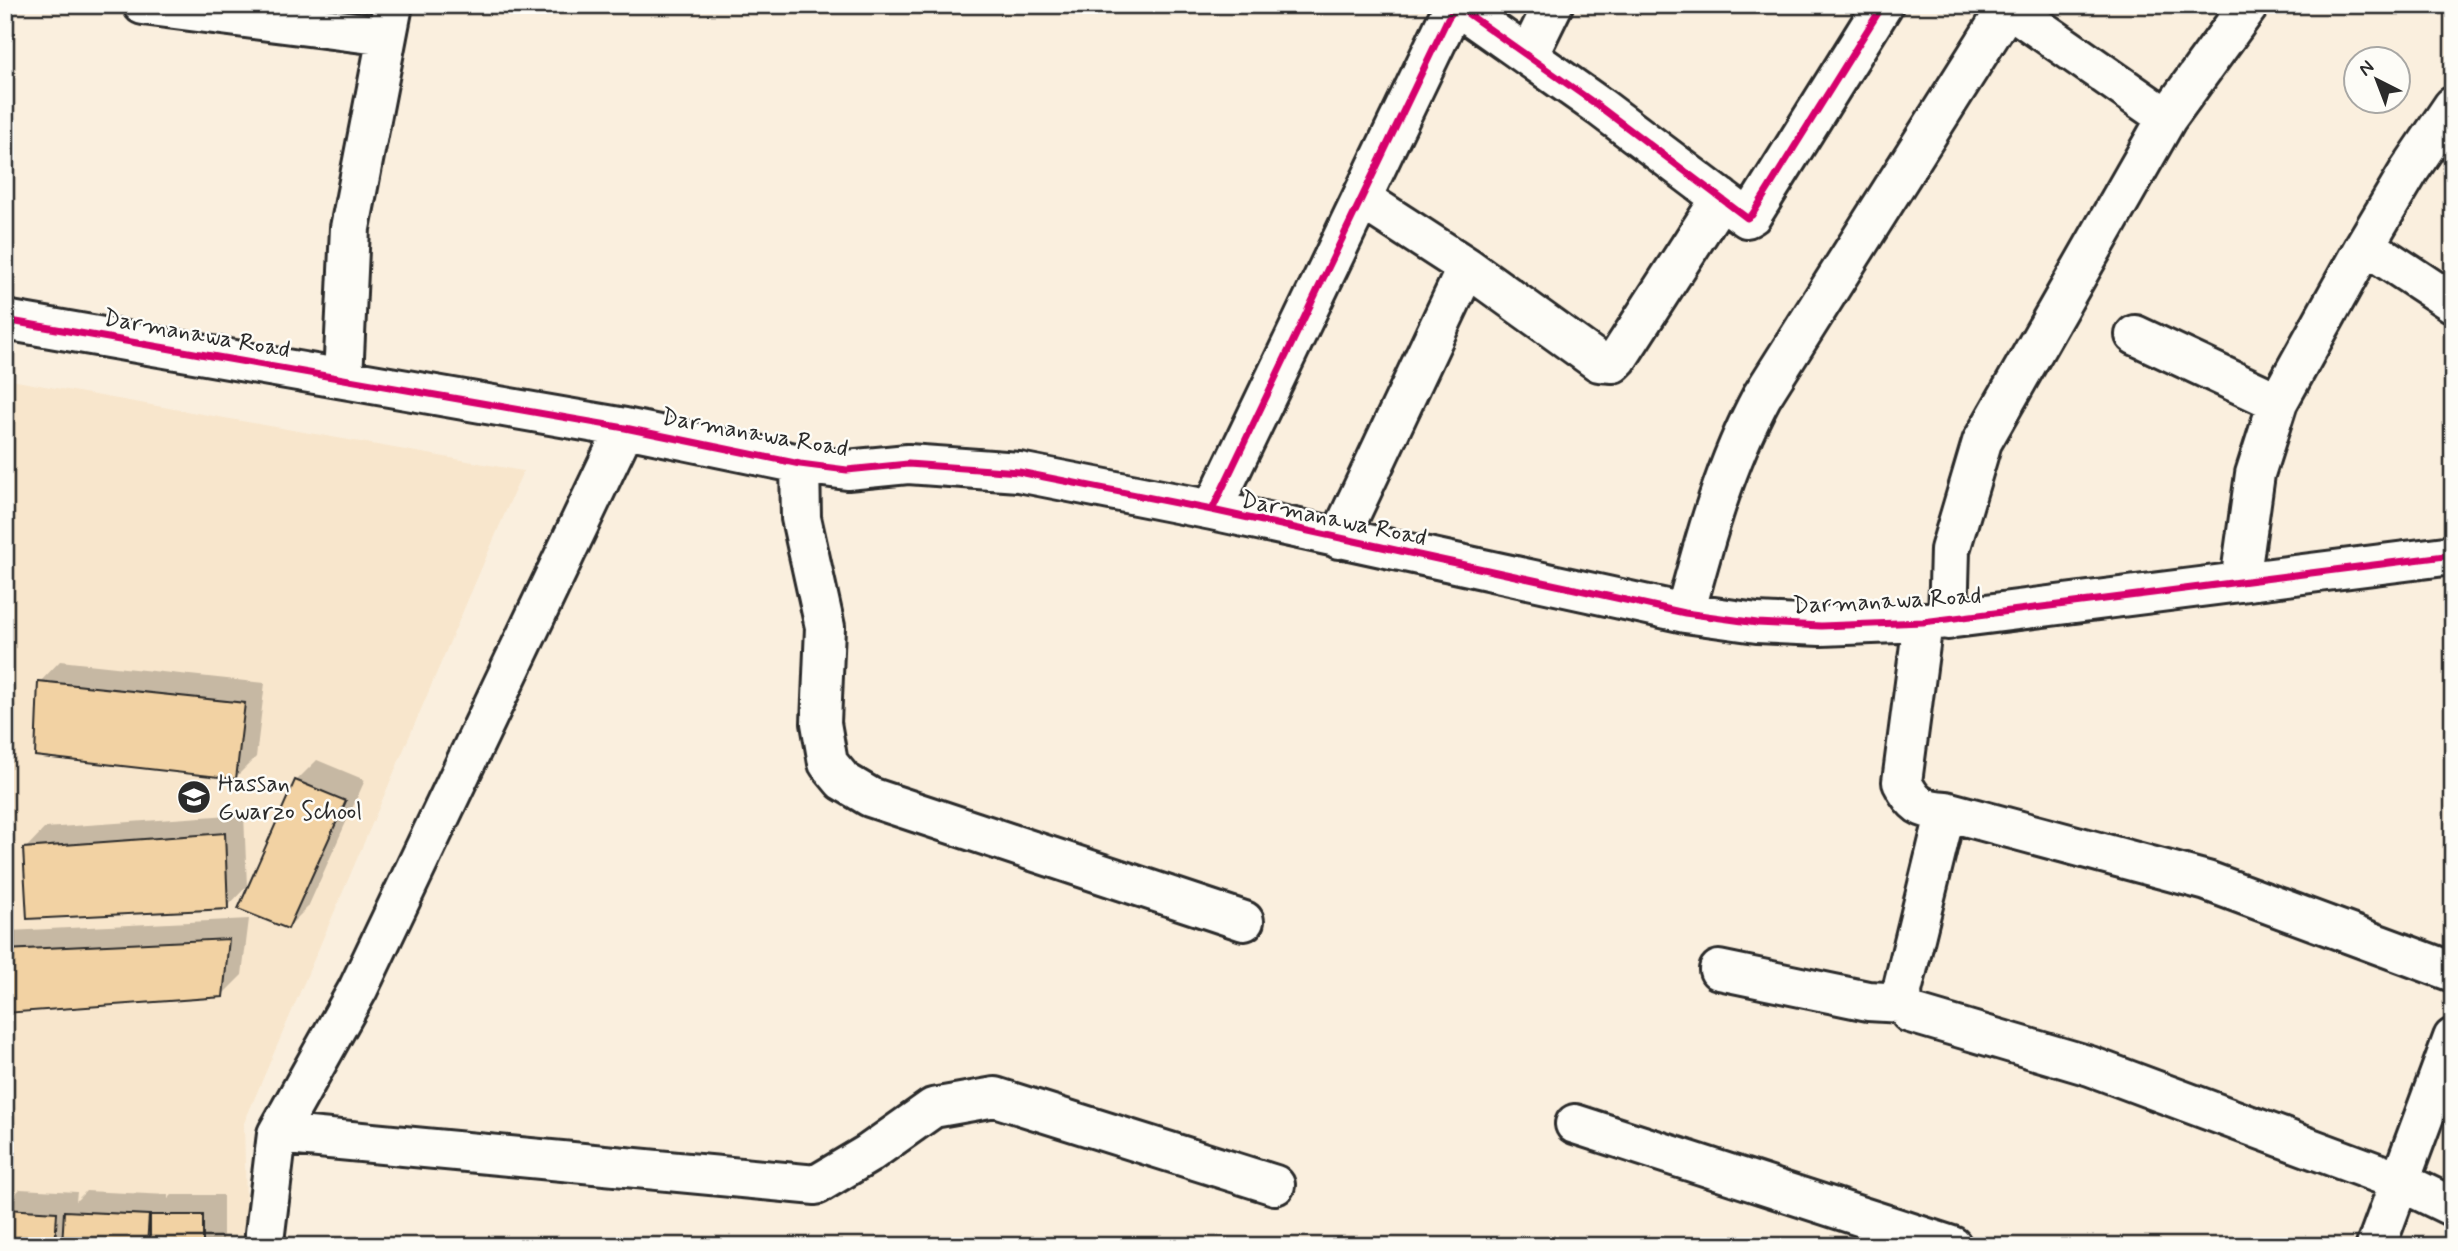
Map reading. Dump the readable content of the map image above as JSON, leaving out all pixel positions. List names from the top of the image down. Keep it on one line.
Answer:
{"streets":{"street":["Darmanawa Road"]},"places":{"school or university":["Hassan Gwarzo School"]},"north":"top left"}
